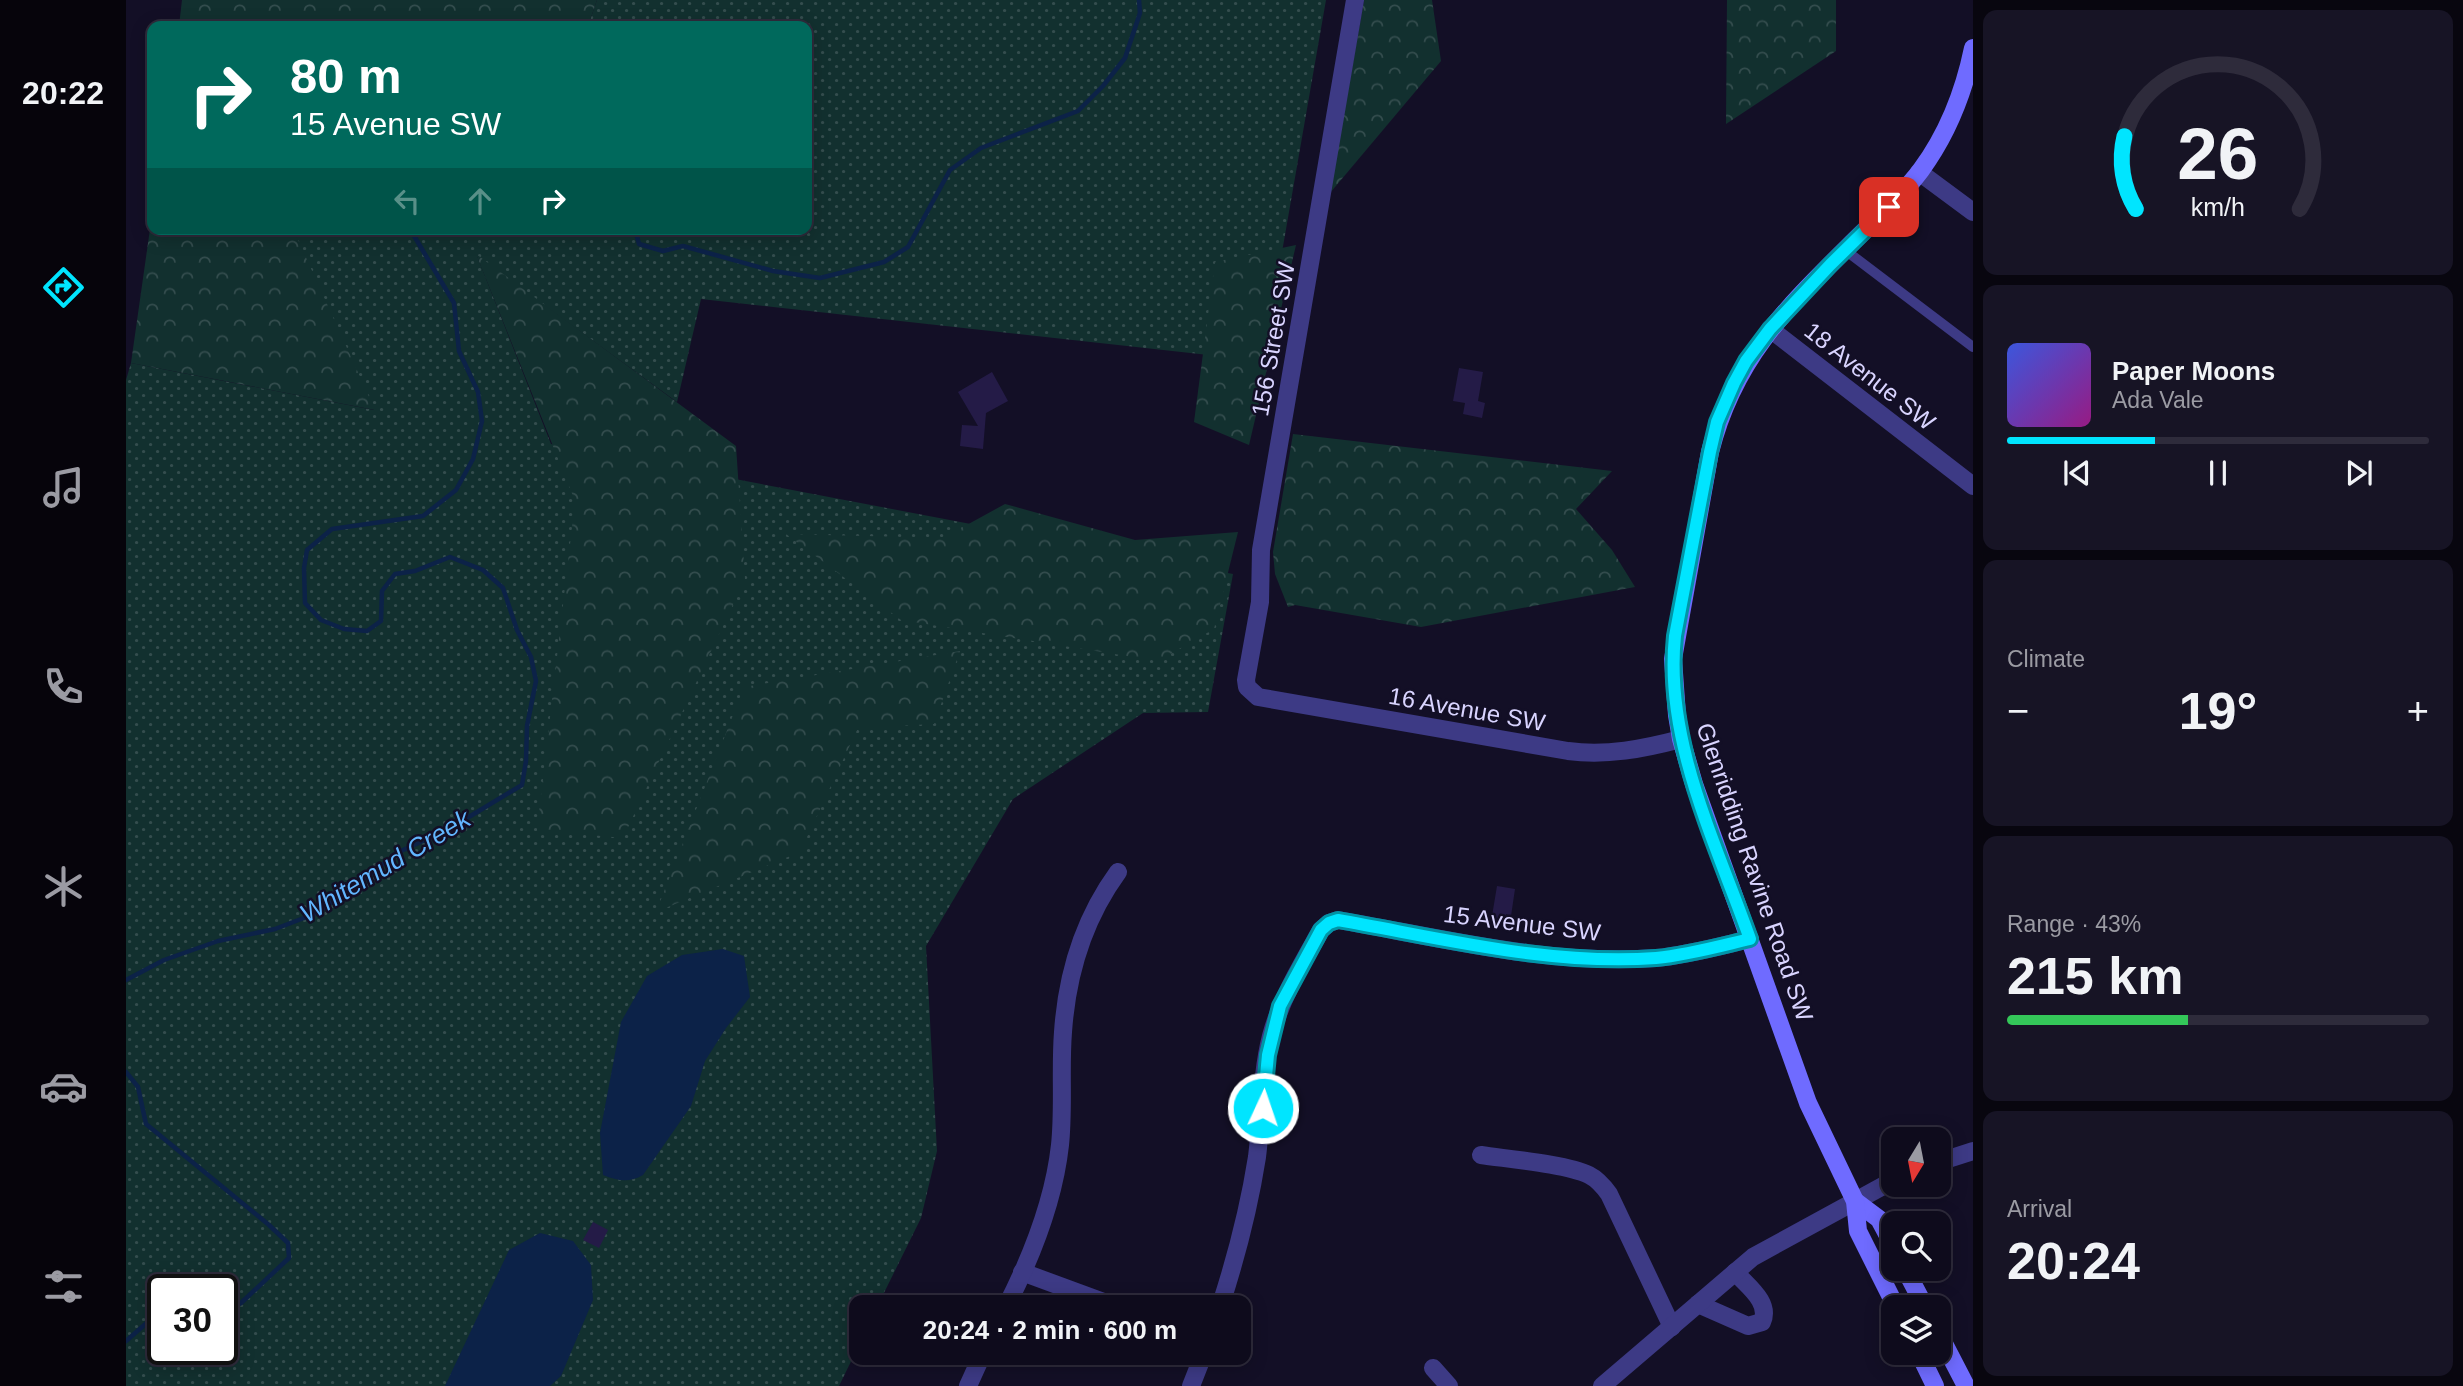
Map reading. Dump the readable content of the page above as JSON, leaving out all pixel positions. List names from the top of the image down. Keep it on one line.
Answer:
{"streets":{"street":["156 Street SW","18 Avenue SW","16 Avenue SW","Glenridding Ravine Road SW","15 Avenue SW"]},"crossings":[["156 Street SW","16 Avenue SW"],["18 Avenue SW","Glenridding Ravine Road SW"],["16 Avenue SW","Glenridding Ravine Road SW"],["Glenridding Ravine Road SW","15 Avenue SW"]],"water":["Whitemud Creek"],"north":"bottom","page":{"tabs":"20:22","turn":["80 m","15 Avenue SW"],"song":["Paper Moons","Ada Vale"],"tile":["Climate",["Range · 43%","215 km"],["Arrival","20:24"]],"heat":["−","19°","+"],"limit":"30","trip":"20:24 · 2 min · 600 m","gauge":["26","km/h"]}}
